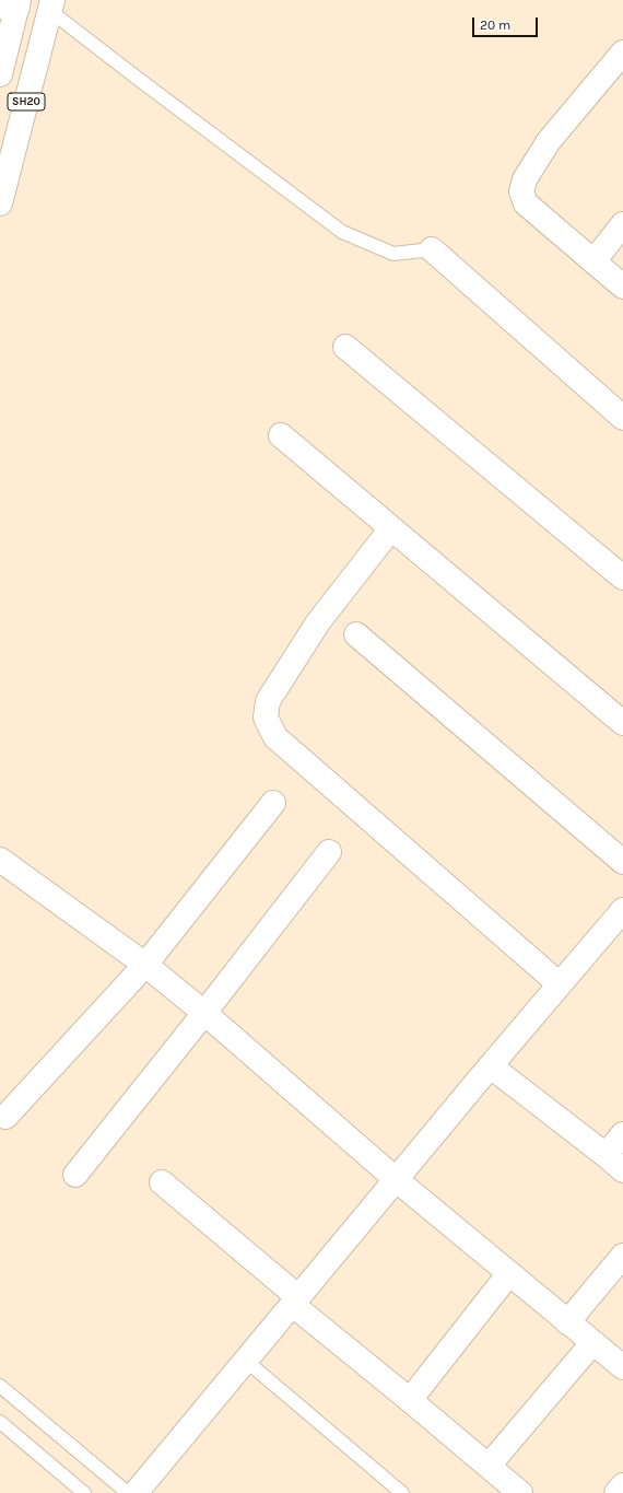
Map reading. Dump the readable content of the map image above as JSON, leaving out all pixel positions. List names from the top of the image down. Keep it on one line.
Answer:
{"streets":{"street":["SH20"]},"scale_bar":"20 m"}
